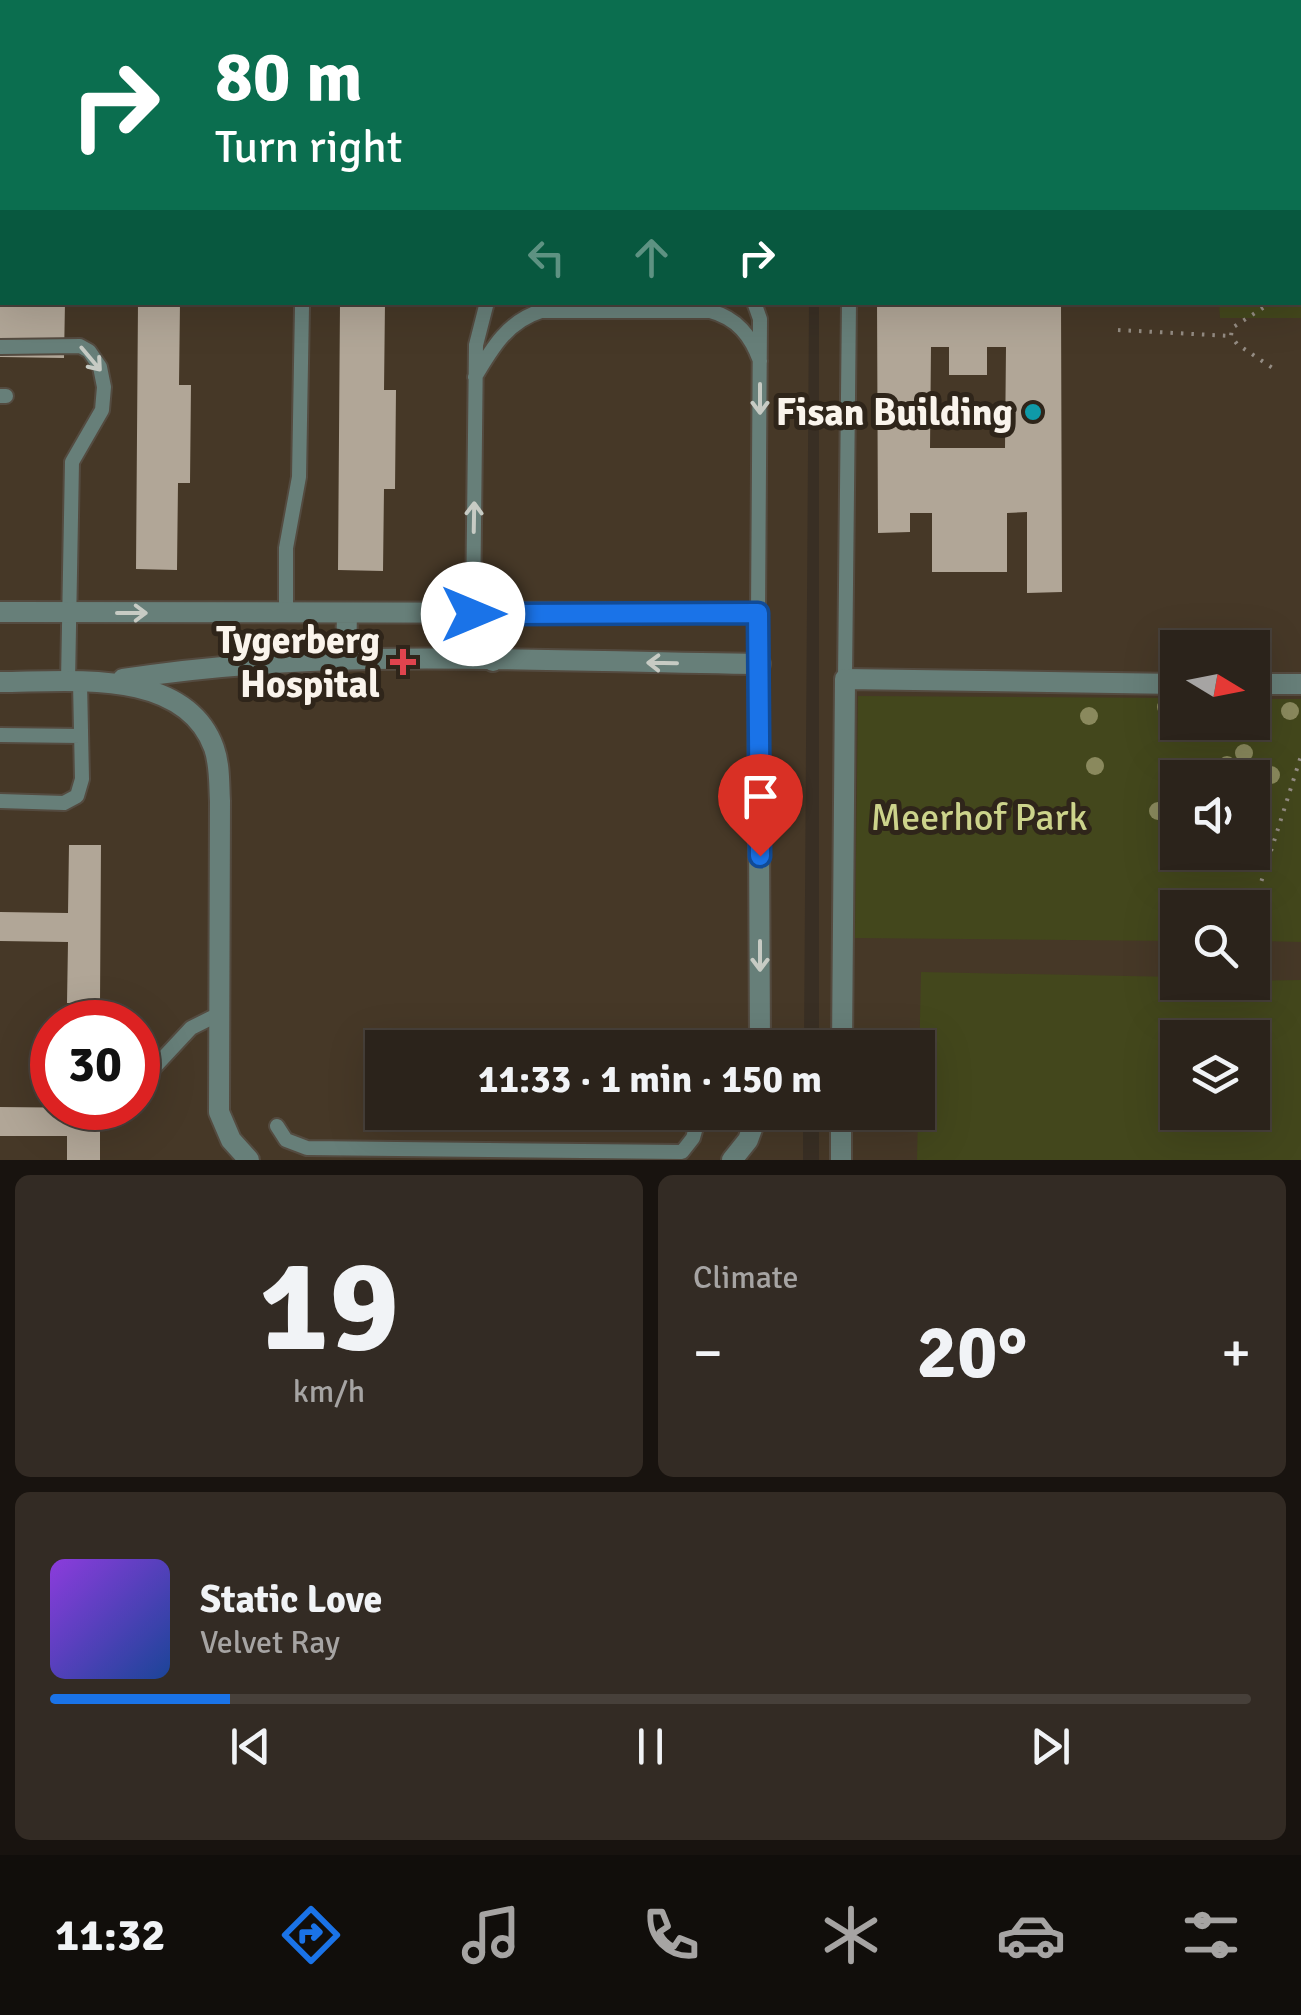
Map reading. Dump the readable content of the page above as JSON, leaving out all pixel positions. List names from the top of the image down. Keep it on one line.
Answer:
{"parks":["Meerhof Park"],"places":{"other":["Fisan Building"],"health":["Tygerberg Hospital"]},"north":"right","page":{"turn":["80 m","Turn right"],"limit":"30","trip":"11:33 · 1 min · 150 m","tile":[["19","km/h"],"Climate"],"heat":["−","20°","+"],"song":["Static Love","Velvet Ray"],"tabs":"11:32"}}
